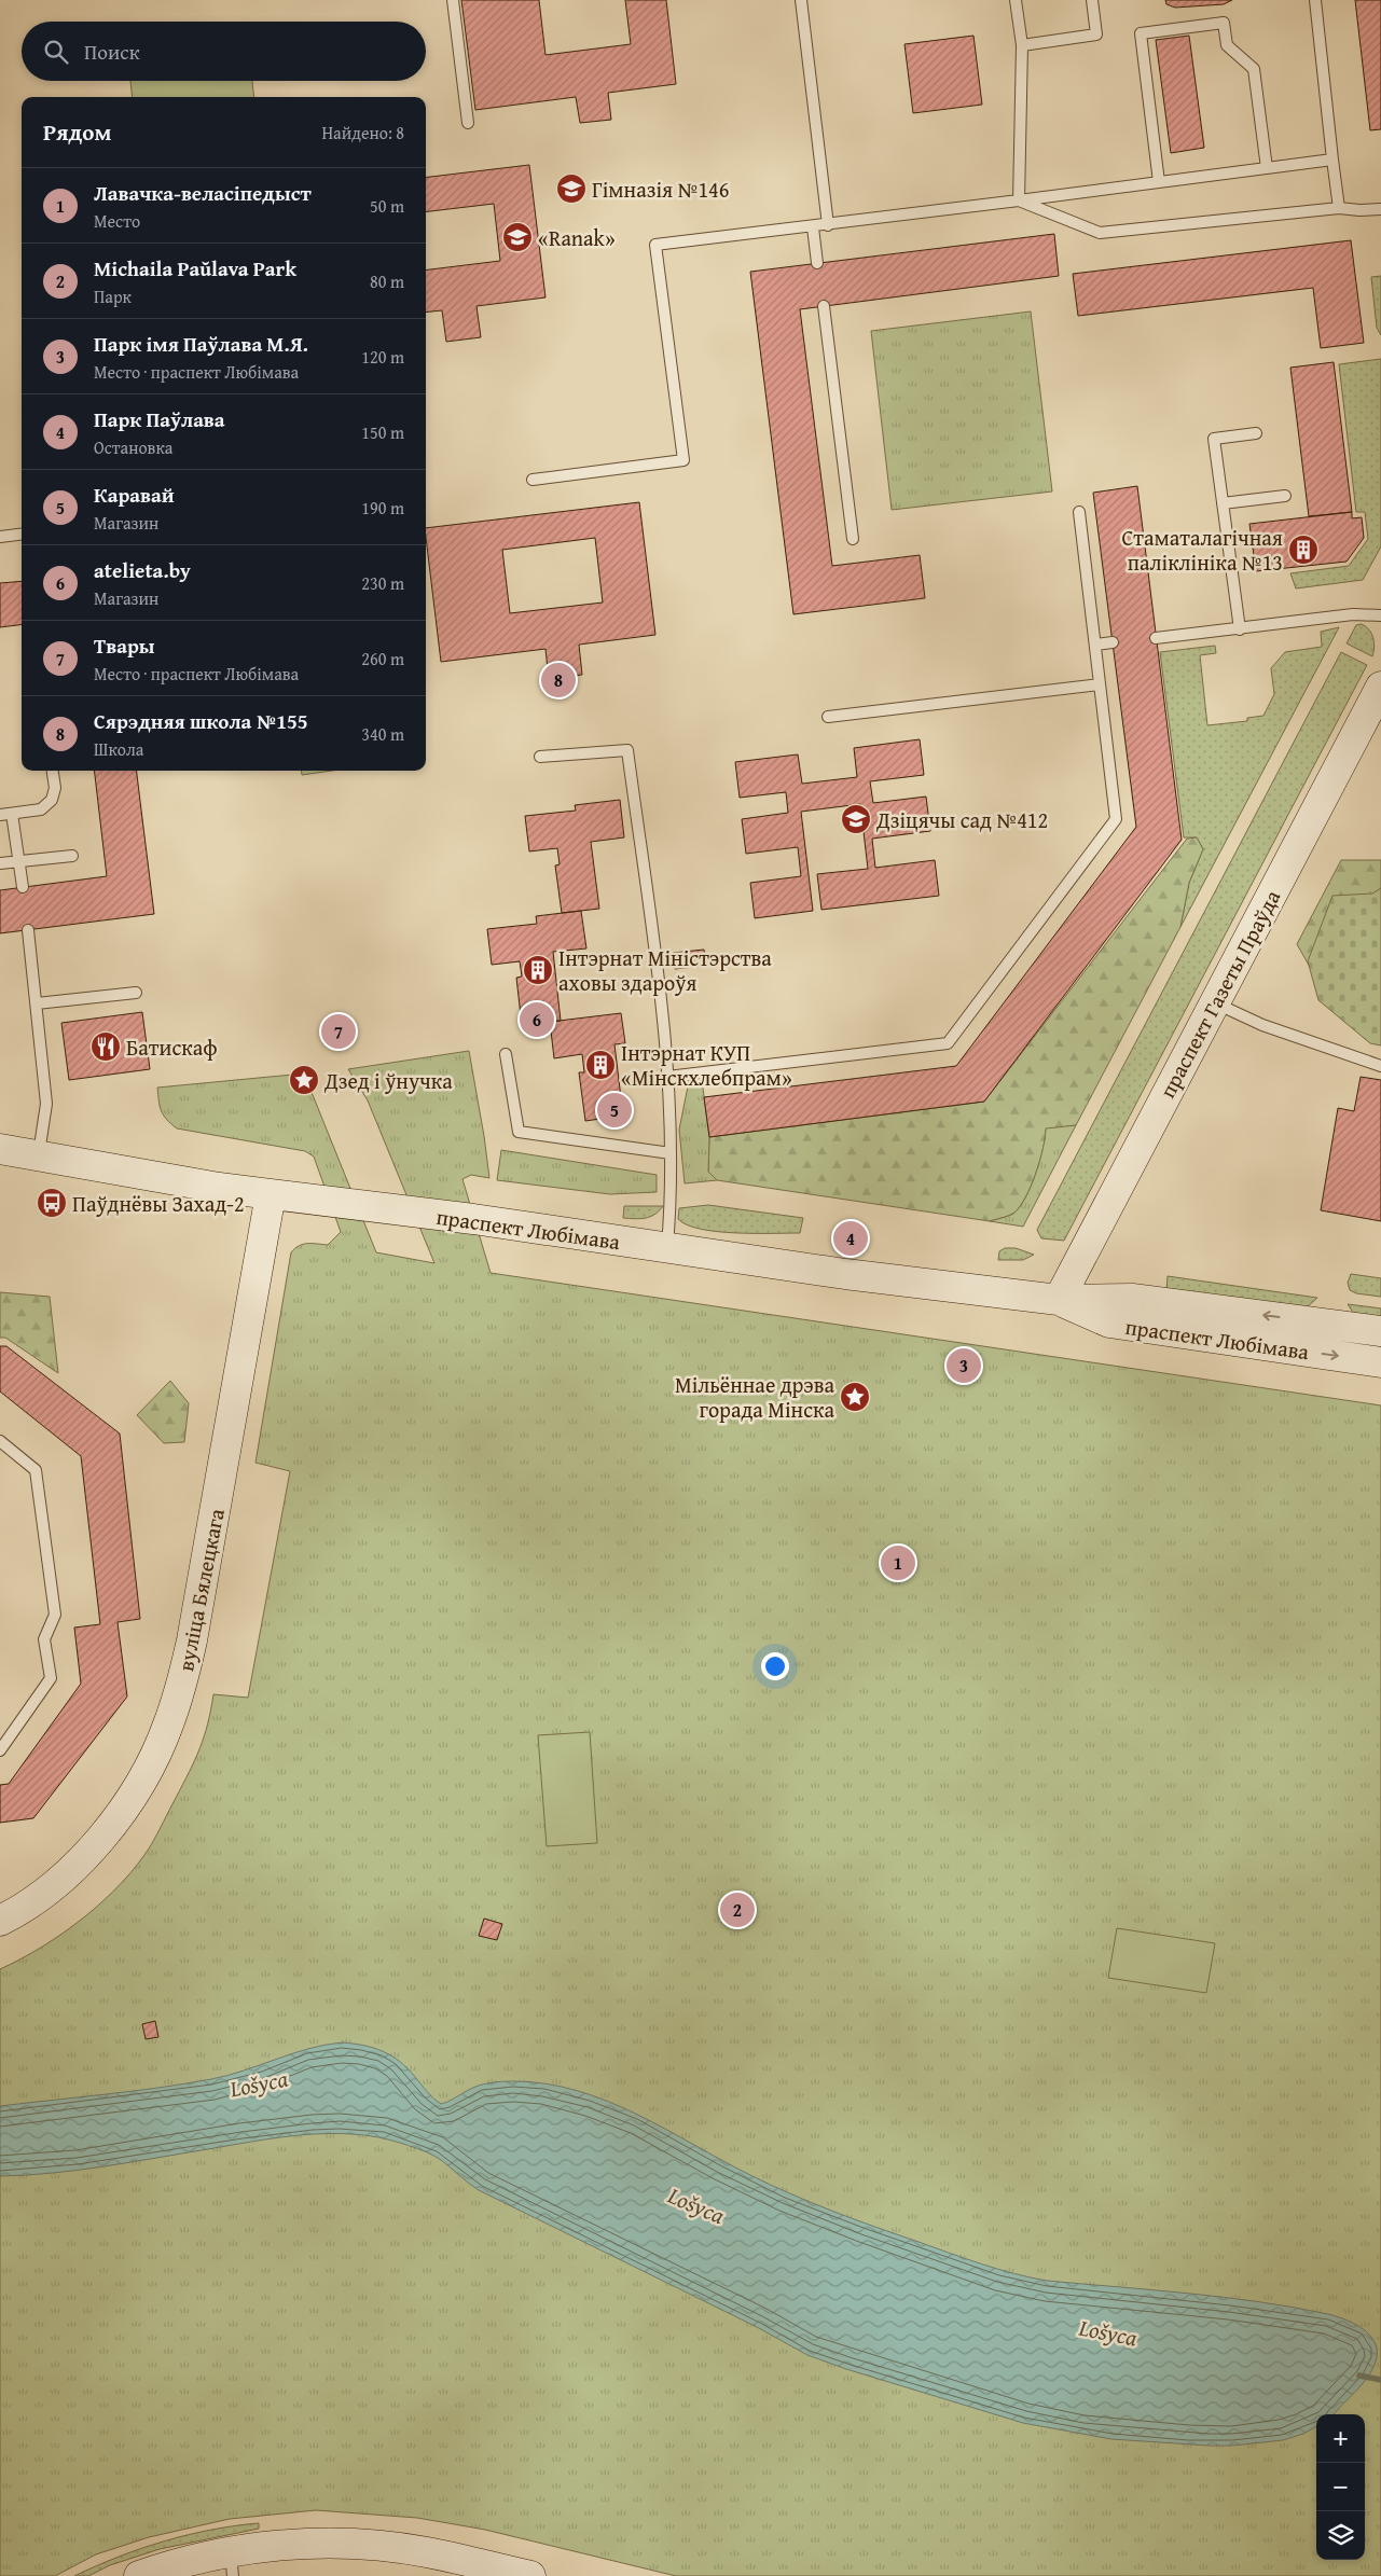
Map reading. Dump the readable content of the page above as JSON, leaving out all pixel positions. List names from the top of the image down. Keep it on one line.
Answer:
{"streets":{"main road":["праспект Газеты Праўда","праспект Любімава","вуліца Бялецкага"]},"crossings":[["праспект Газеты Праўда","праспект Любімава"],["праспект Любімава","вуліца Бялецкага"]],"water":["Lošyca"],"places":{"school or university":["Гімназія №146","«Ranak»","Дзіцячы сад №412"],"building":["Стаматалагічная паліклініка №13","Інтэрнат Міністэрства аховы здароўя","Інтэрнат КУП «Мінскхлебпрам»"],"restaurant":["Батискаф"],"place":["Дзед і ўнучка","Мільённае дрэва горада Мінска"],"bus stop":["Паўднёвы Захад-2"]},"page":{"search":"Поиск","heading":["Рядом","Найдено: 8"],"list":[{"mark":"1","name":"Лавачка-веласіпедыст","note":"Место","value":"50 m"},{"mark":"2","name":"Michaila Paŭlava Park","note":"Парк","value":"80 m"},{"mark":"3","name":"Парк імя Паўлава М.Я.","note":"Место · праспект Любімава","value":"120 m"},{"mark":"4","name":"Парк Паўлава","note":"Остановка","value":"150 m"},{"mark":"5","name":"Каравай","note":"Магазин","value":"190 m"},{"mark":"6","name":"atelieta.by","note":"Магазин","value":"230 m"},{"mark":"7","name":"Твары","note":"Место · праспект Любімава","value":"260 m"},{"mark":"8","name":"Сярэдняя школа №155","note":"Школа","value":"340 m"}],"pins":["8","6","7","5","4","3","1","2"],"map_buttons":["+","−"]}}
